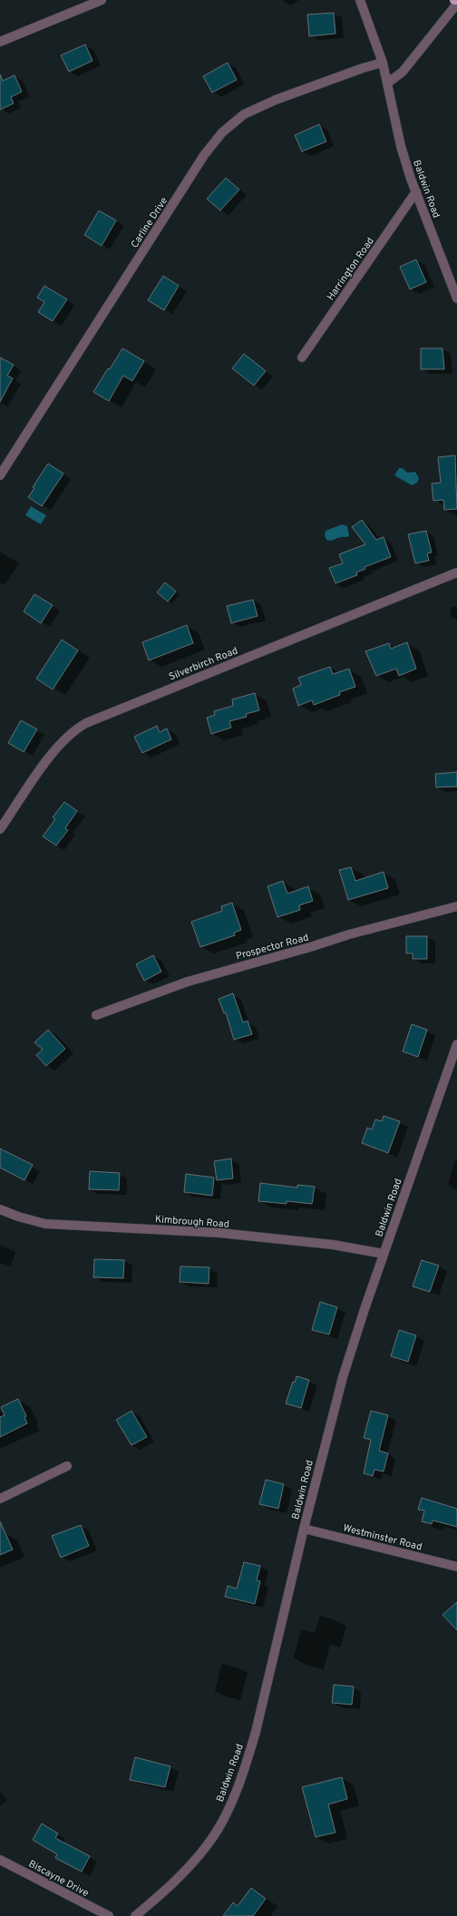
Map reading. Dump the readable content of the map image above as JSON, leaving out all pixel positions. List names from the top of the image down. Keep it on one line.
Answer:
{"streets":{"street":["Baldwin Road","Carline Drive","Harrington Road","Silverbirch Road","Prospector Road","Kimbrough Road","Westminster Road","Biscayne Drive"]},"crossings":[["Baldwin Road","Carline Drive"],["Baldwin Road","Harrington Road"],["Baldwin Road","Kimbrough Road"],["Baldwin Road","Westminster Road"]]}
